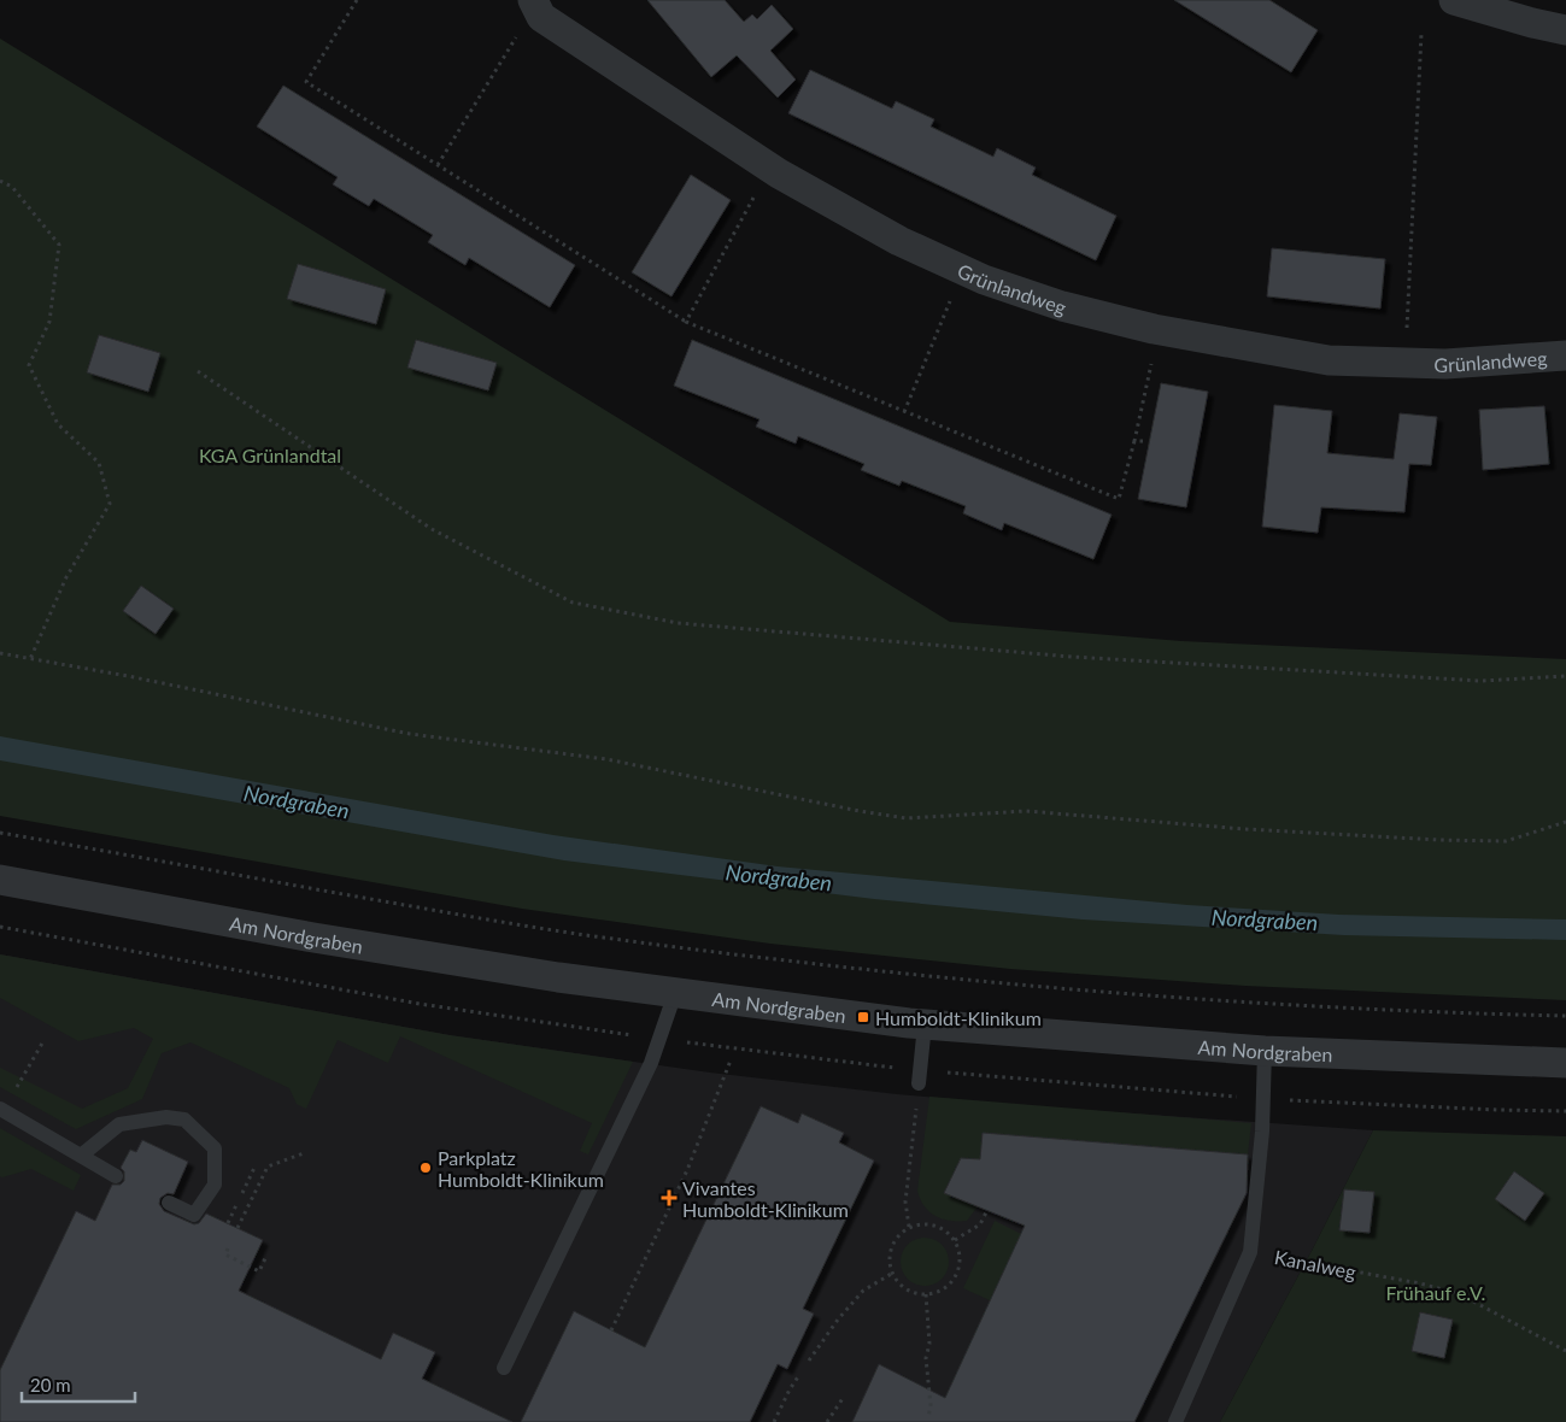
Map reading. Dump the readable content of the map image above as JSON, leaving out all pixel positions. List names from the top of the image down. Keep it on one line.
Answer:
{"streets":{"street":["Grünlandweg","Am Nordgraben"],"lane":["Kanalweg"]},"crossings":[["Am Nordgraben","Kanalweg"]],"water":["Nordgraben"],"parks":["KGA Grünlandtal","Frühauf e.V."],"places":{"transit":["Humboldt-Klinikum"],"other":["Parkplatz Humboldt-Klinikum"],"health":["Vivantes Humboldt-Klinikum"]},"scale_bar":"20 m"}
